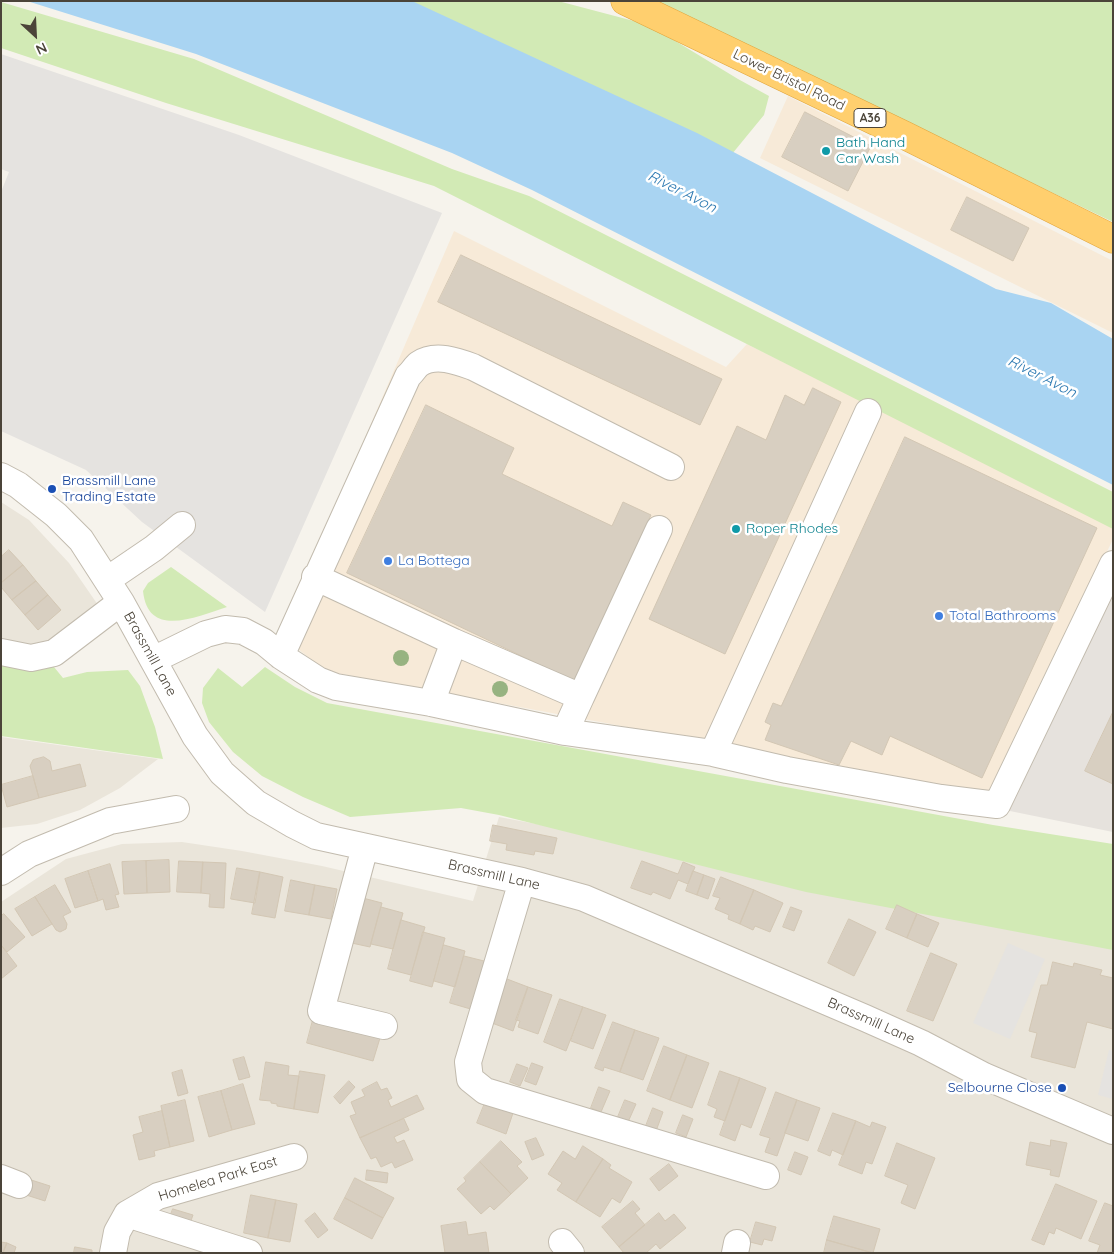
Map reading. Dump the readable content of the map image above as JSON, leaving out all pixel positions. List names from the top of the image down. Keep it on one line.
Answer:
{"streets":{"highway":["Lower Bristol Road","A36"],"street":["Brassmill Lane","Homelea Park East"]},"water":["River Avon"],"places":["Bath Hand Car Wash","Brassmill Lane Trading Estate","Roper Rhodes","La Bottega","Total Bathrooms","Selbourne Close"],"north":"bottom right"}
